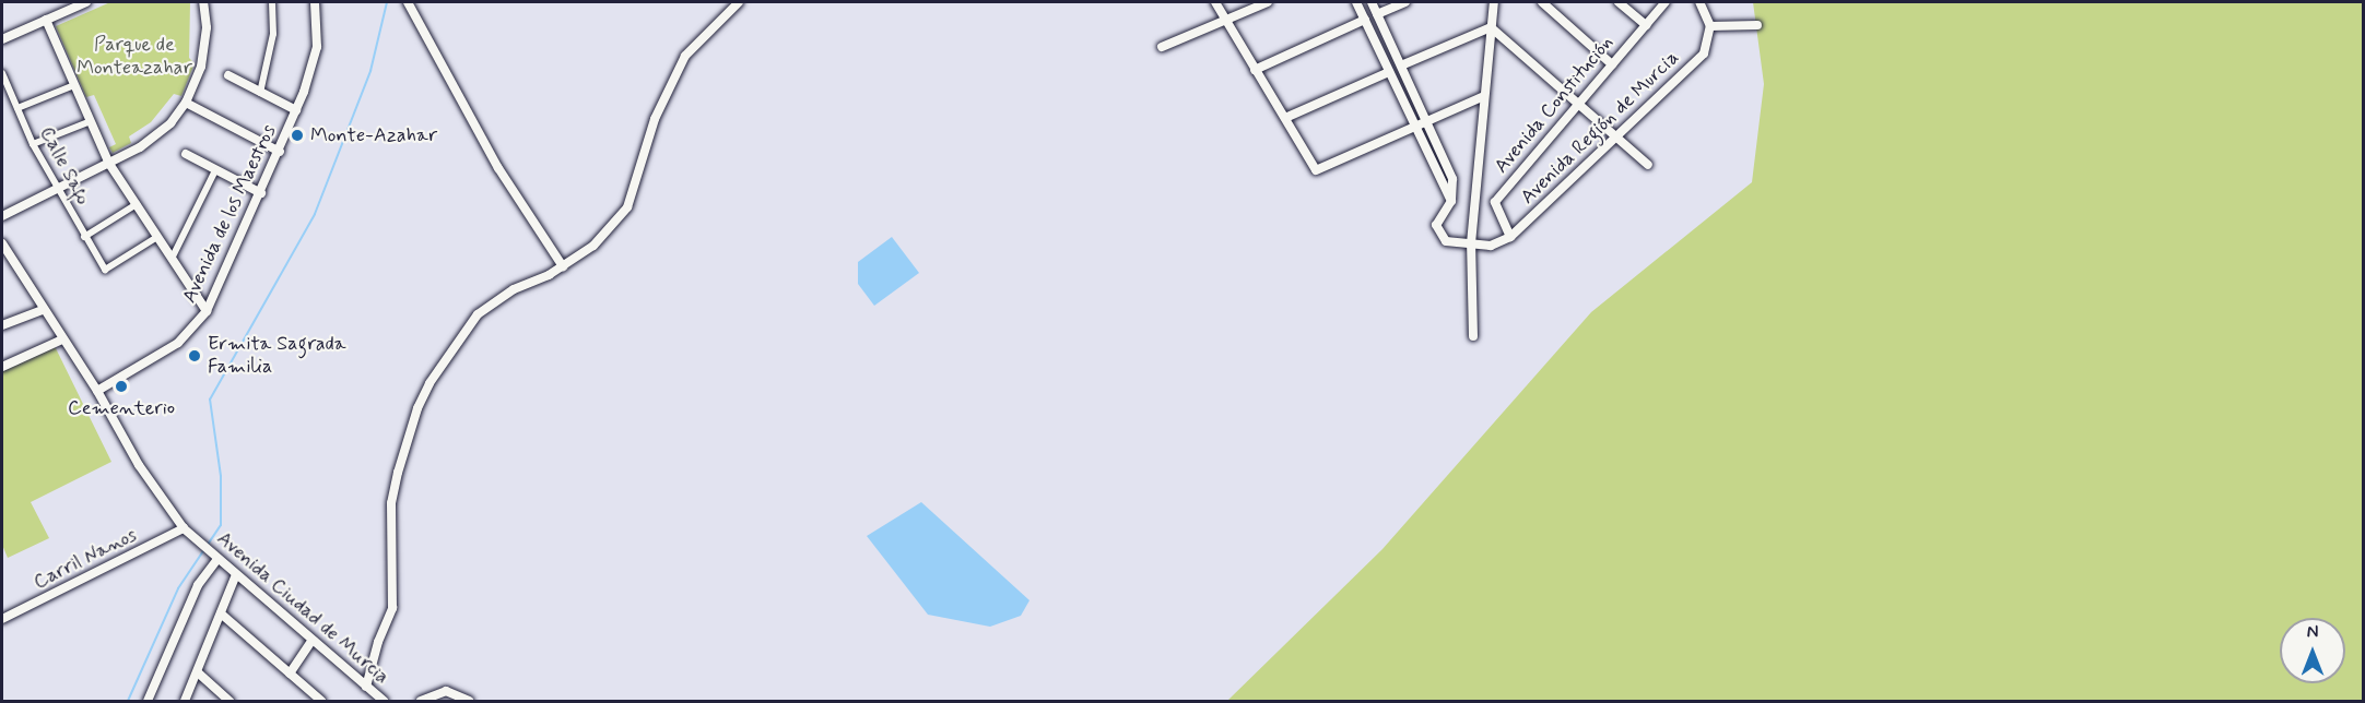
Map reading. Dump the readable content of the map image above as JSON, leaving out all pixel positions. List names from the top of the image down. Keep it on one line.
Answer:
{"streets":{"street":["Avenida Constitución","Avenida Región de Murcia","Calle Safo","Avenida de los Maestros","Carril Nanos","Avenida Ciudad de Murcia"]},"crossings":[["Avenida Constitución","Avenida Región de Murcia"],["Avenida de los Maestros","Avenida Ciudad de Murcia"],["Carril Nanos","Avenida Ciudad de Murcia"]],"parks":["Parque de Monteazahar"],"places":["Monte-Azahar","Ermita Sagrada Familia","Cementerio"],"north":"top"}
